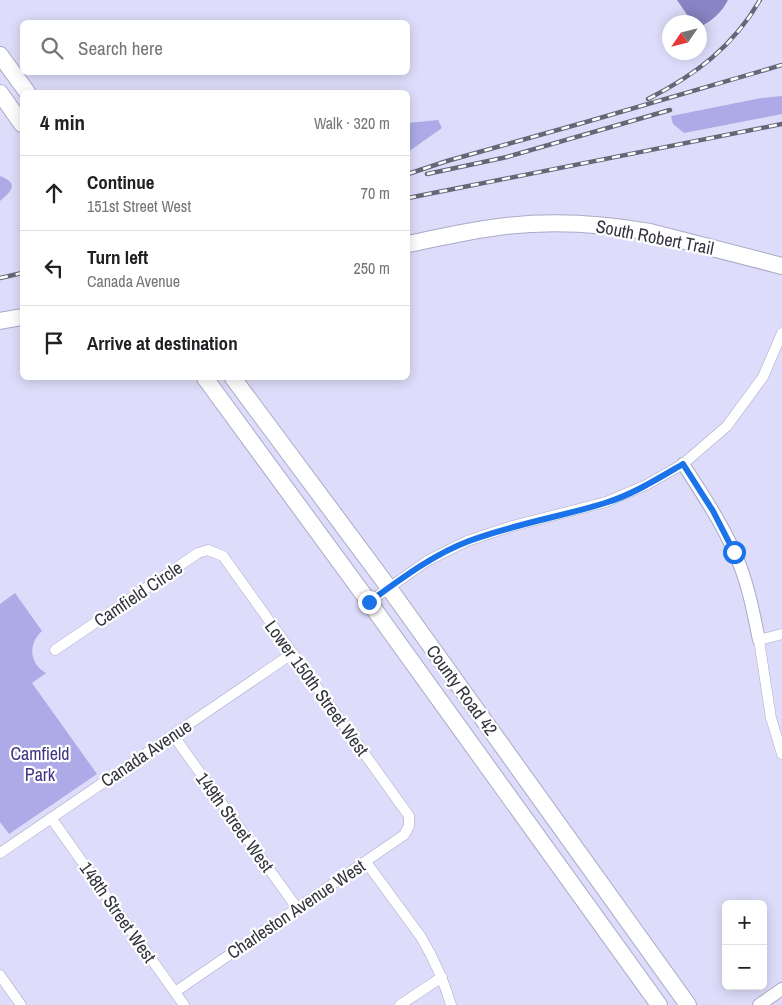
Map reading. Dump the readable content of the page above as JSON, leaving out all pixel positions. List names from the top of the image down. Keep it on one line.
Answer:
{"streets":{"main road":["South Robert Trail","County Road 42"],"street":["Camfield Circle","Lower 150th Street West","Canada Avenue","149th Street West","Charleston Avenue West","148th Street West"]},"crossings":[["Camfield Circle","Lower 150th Street West"],["Lower 150th Street West","Canada Avenue"],["Lower 150th Street West","Charleston Avenue West"],["Canada Avenue","149th Street West"],["Canada Avenue","148th Street West"],["149th Street West","Charleston Avenue West"],["Charleston Avenue West","148th Street West"]],"parks":["Camfield Park"],"north":"bottom left","page":{"search":"Search here","heading":["4 min","Walk · 320 m"],"list":[["Continue","151st Street West","70 m"],["Turn left","Canada Avenue","250 m"],"Arrive at destination"],"map_buttons":["+","−"]}}
